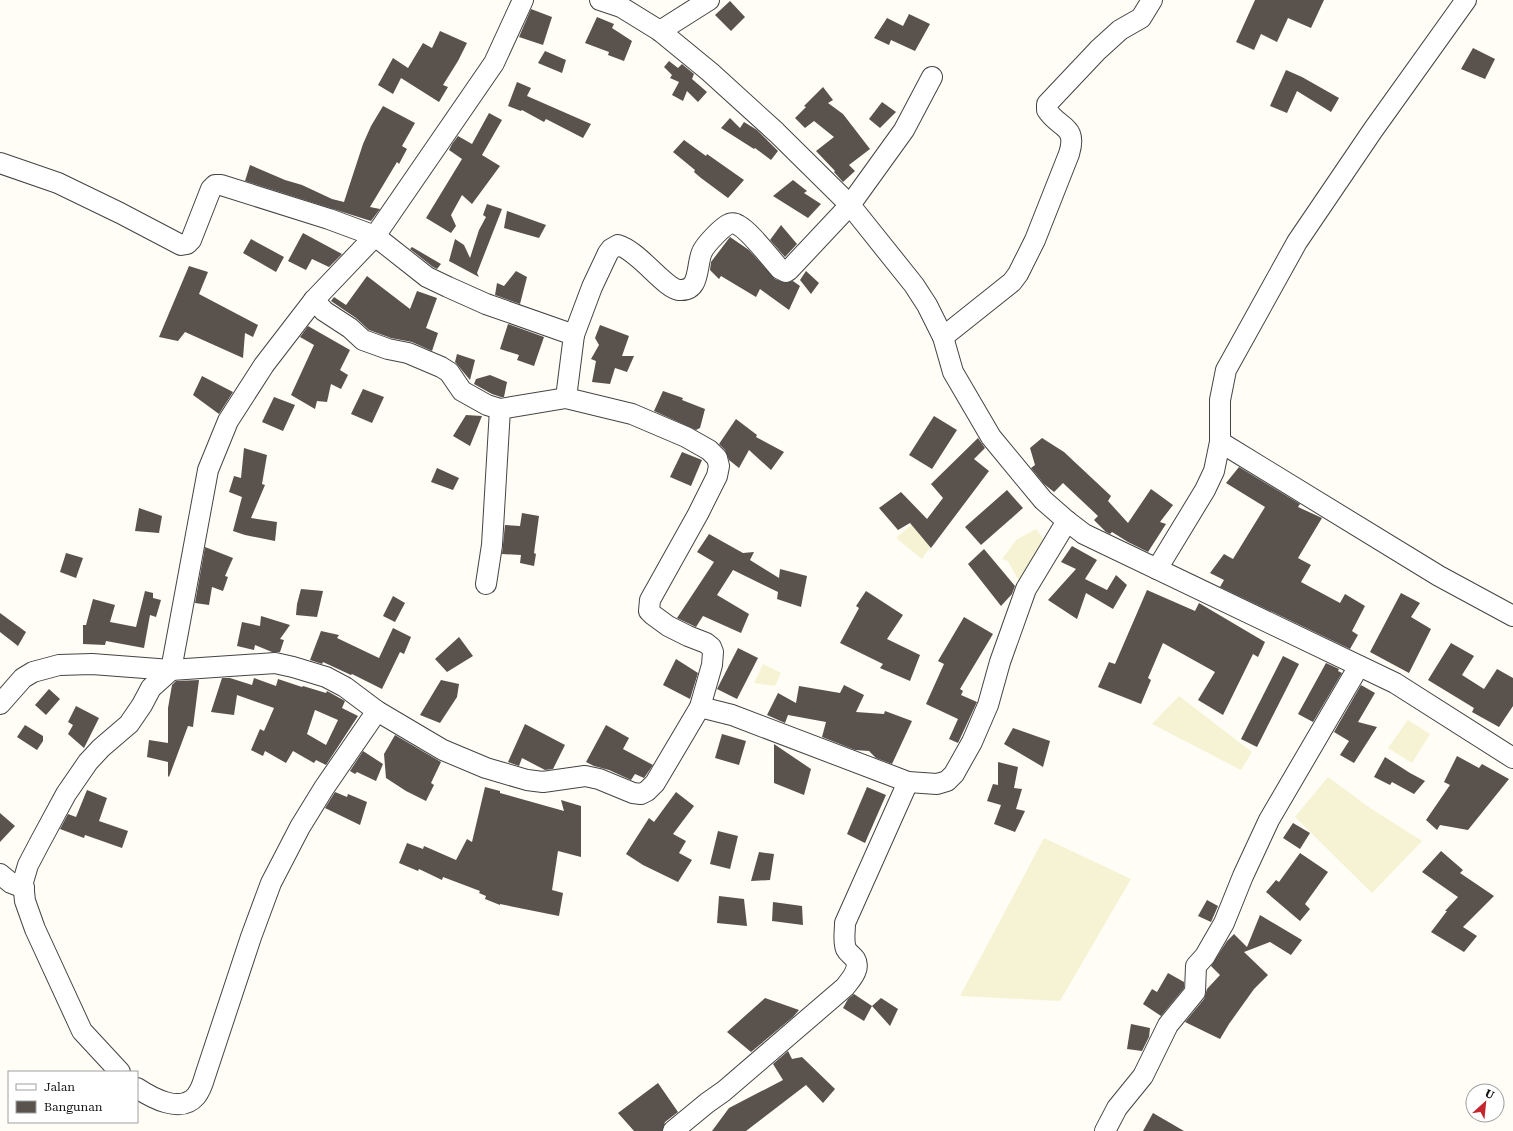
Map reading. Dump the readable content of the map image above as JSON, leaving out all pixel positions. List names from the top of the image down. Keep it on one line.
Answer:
{"legend":["Jalan","Bangunan"],"north":"top right"}
